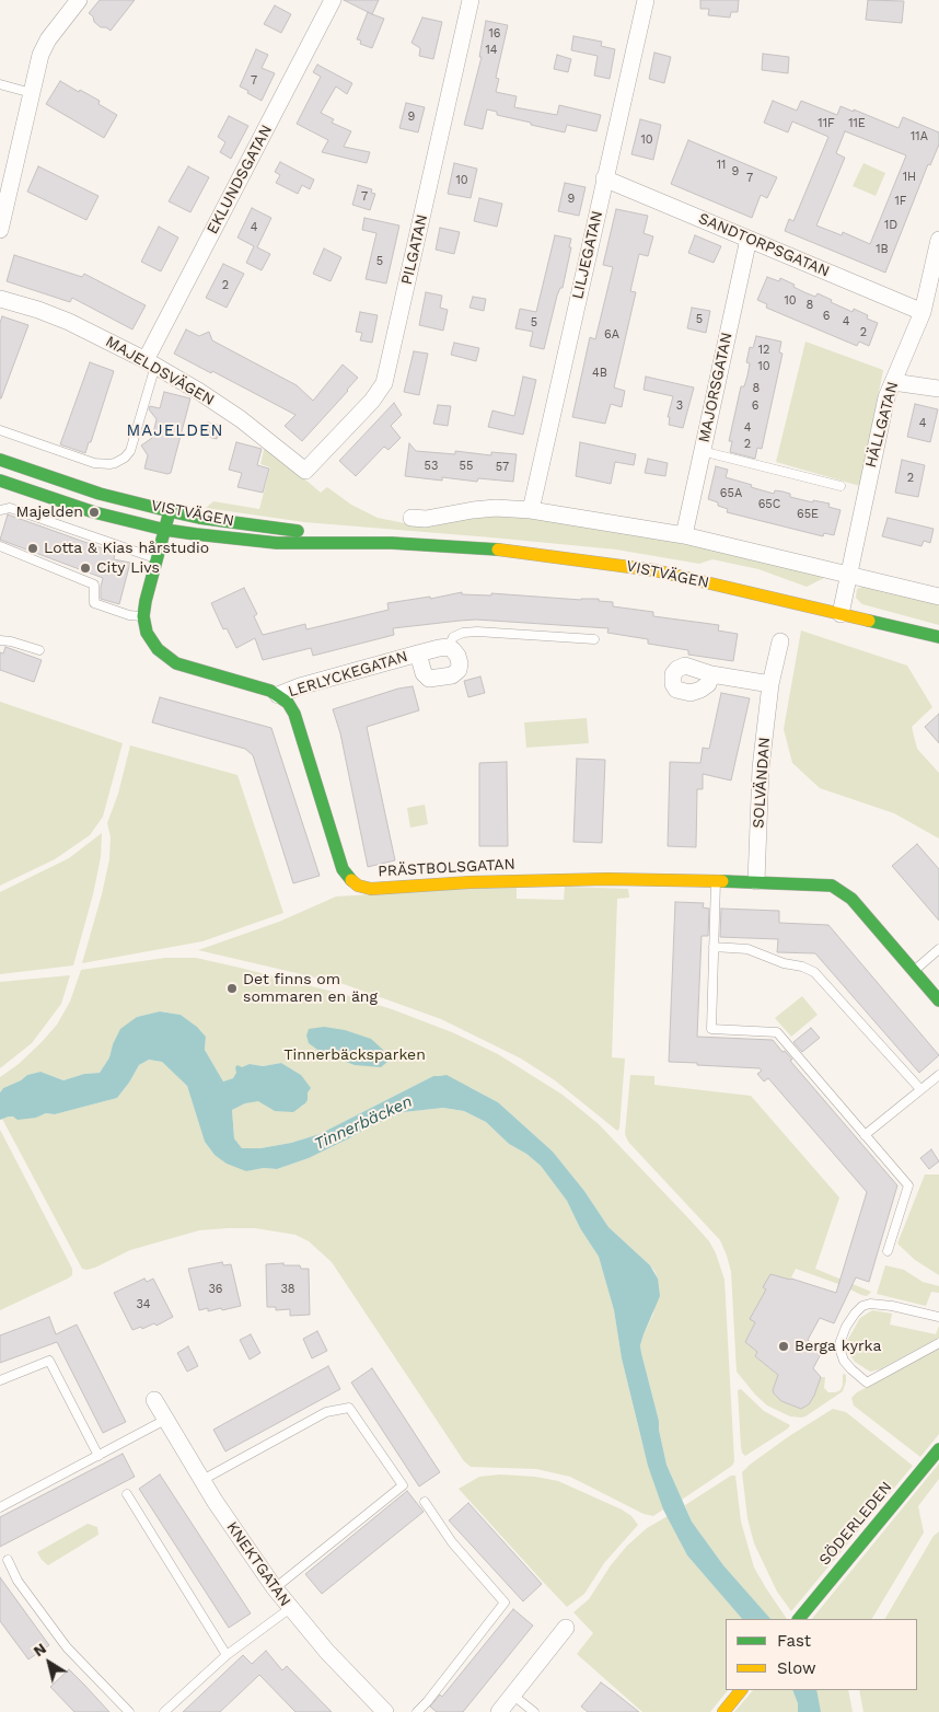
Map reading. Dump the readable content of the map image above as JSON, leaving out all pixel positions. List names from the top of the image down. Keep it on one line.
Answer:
{"streets":{"main road":["VISTVÄGEN","PRÄSTBOLSGATAN","SÖDERLEDEN"],"street":["EKLUNDSGATAN","SANDTORPSGATAN","PILGATAN","LILJEGATAN","MAJELDSVÄGEN","MAJORSGATAN","HÄLLGATAN","LERLYCKEGATAN","SOLVÄNDAN","KNEKTGATAN"]},"crossings":[["EKLUNDSGATAN","MAJELDSVÄGEN"],["SANDTORPSGATAN","LILJEGATAN"],["SANDTORPSGATAN","MAJORSGATAN"],["SANDTORPSGATAN","HÄLLGATAN"],["PILGATAN","MAJELDSVÄGEN"],["HÄLLGATAN","VISTVÄGEN"],["LERLYCKEGATAN","PRÄSTBOLSGATAN"],["SOLVÄNDAN","PRÄSTBOLSGATAN"]],"districts":["MAJELDEN"],"water":["Tinnerbäcken"],"parks":["Tinnerbäcksparken"],"places":["Majelden","Lotta & Kias hårstudio","City Livs","Det finns om sommaren en äng","Berga kyrka"],"house_numbers":["16","14","7","9","11F","11E","11A","10","11","9","1H","7","10","7","9","1F","1D","4","1B","5","2","10","8","6","5","4","5","2","6A","12","10","4B","8","3","6","4","4","2","53","55","57","2","65A","65C","65E","36","38","34"],"legend":["Fast","Slow"],"north":"top left"}
